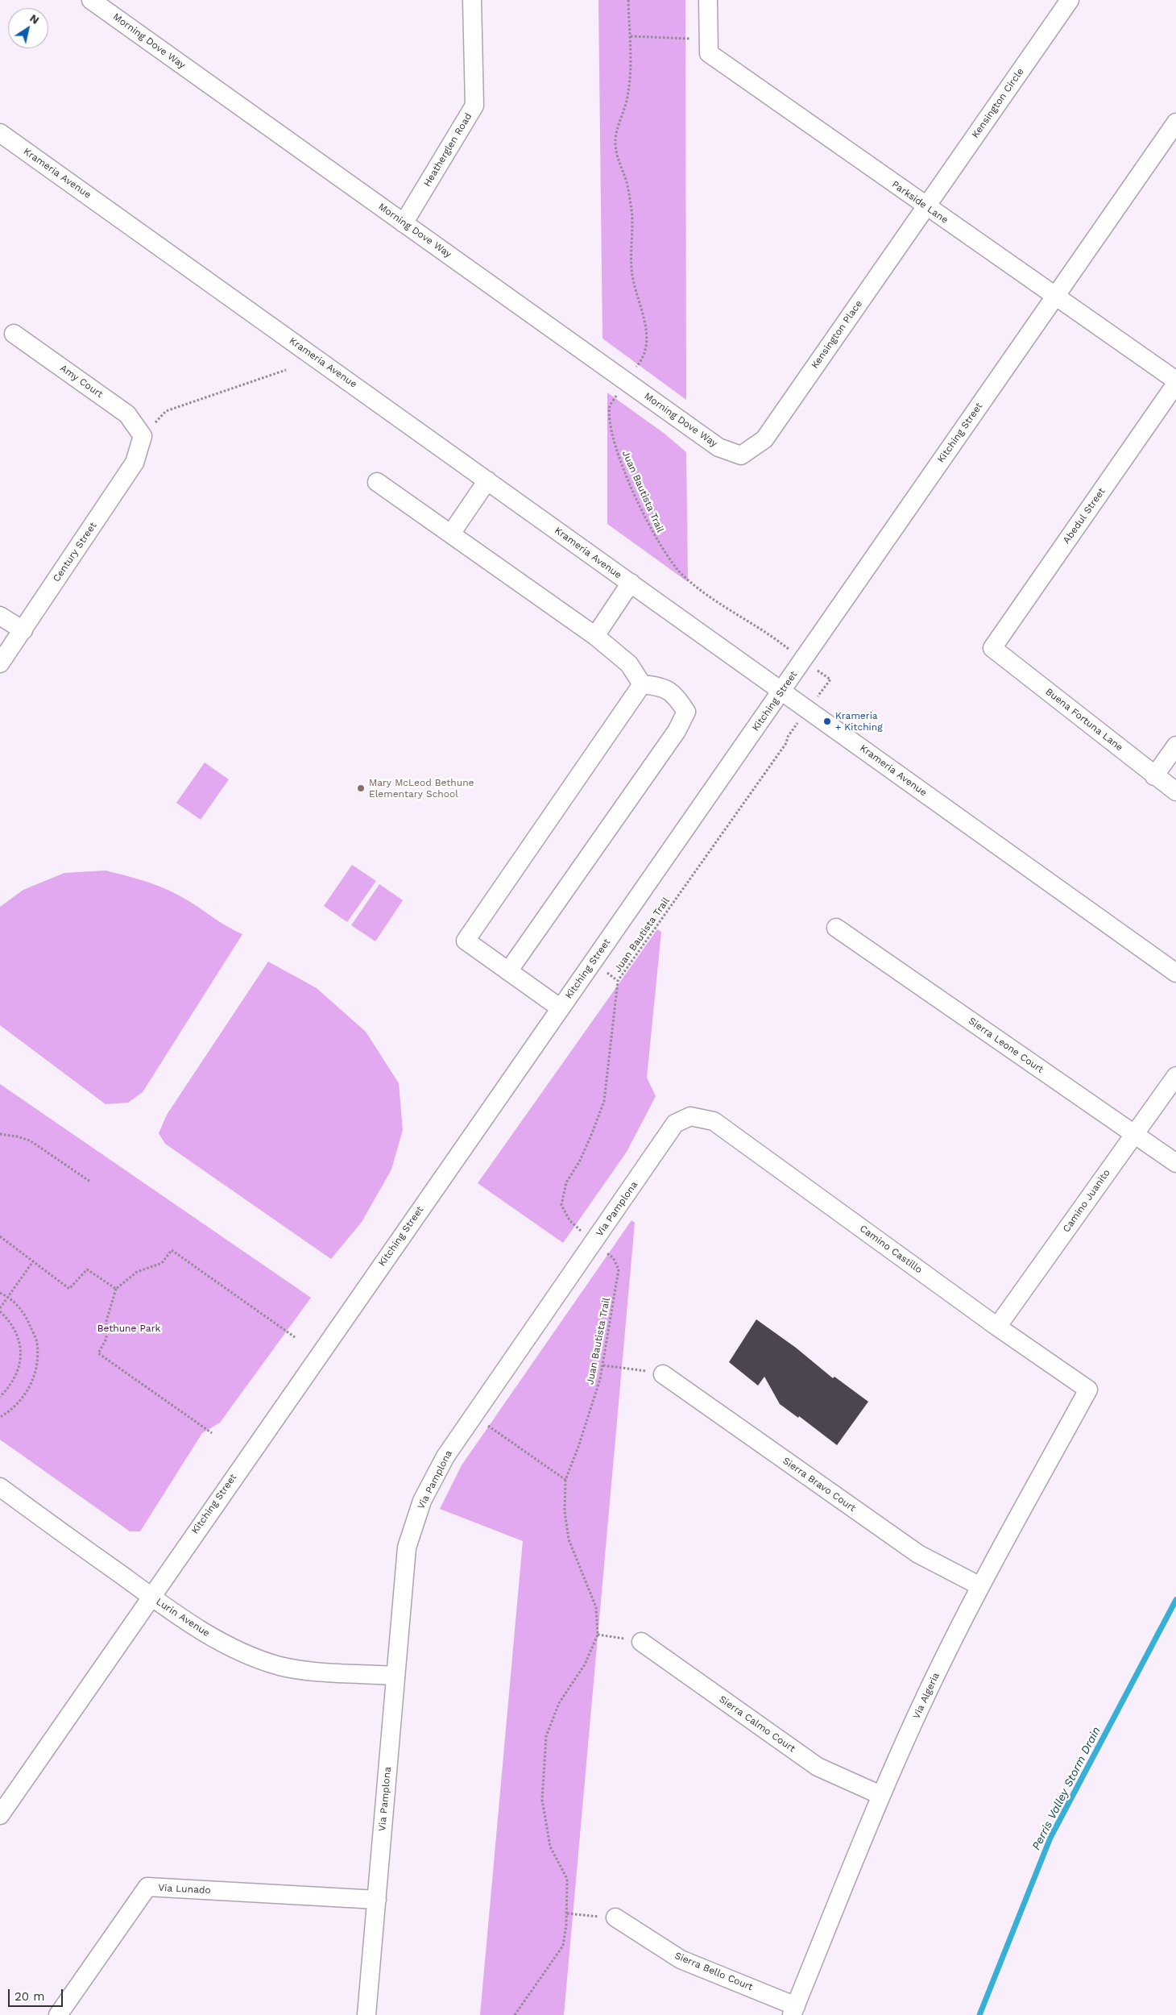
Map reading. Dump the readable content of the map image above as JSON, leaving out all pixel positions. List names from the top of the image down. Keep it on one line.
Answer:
{"streets":{"street":["Morning Dove Way","Kensington Circle","Heatherglen Road","Krameria Avenue","Parkside Lane","Kensington Place","Amy Court","Kitching Street","Abedul Street","Century Street","Buena Fortuna Lane","Sierra Leone Court","Camino Juanito","Via Pamplona","Camino Castillo","Sierra Bravo Court","Lurin Avenue","Via Algeria","Sierra Calmo Court","Via Lunado","Sierra Bello Court"],"path":["Juan Bautista Trail"]},"crossings":[["Morning Dove Way","Heatherglen Road"],["Morning Dove Way","Kensington Place"],["Morning Dove Way","Juan Bautista Trail"],["Kensington Circle","Parkside Lane"],["Kensington Circle","Kensington Place"],["Krameria Avenue","Kitching Street"],["Parkside Lane","Kensington Place"],["Parkside Lane","Kitching Street"],["Parkside Lane","Abedul Street"],["Amy Court","Century Street"],["Kitching Street","Lurin Avenue"],["Juan Bautista Trail","Via Pamplona"],["Abedul Street","Buena Fortuna Lane"],["Sierra Leone Court","Camino Juanito"],["Camino Juanito","Camino Castillo"],["Via Pamplona","Camino Castillo"],["Via Pamplona","Lurin Avenue"],["Via Pamplona","Via Lunado"],["Camino Castillo","Via Algeria"],["Sierra Bravo Court","Via Algeria"],["Via Algeria","Sierra Calmo Court"],["Via Algeria","Sierra Bello Court"]],"water":["Perris Valley Storm Drain"],"parks":["Bethune Park"],"places":["Krameria + Kitching","Mary McLeod Bethune Elementary School"],"scale_bar":"20 m","north":"top right"}
